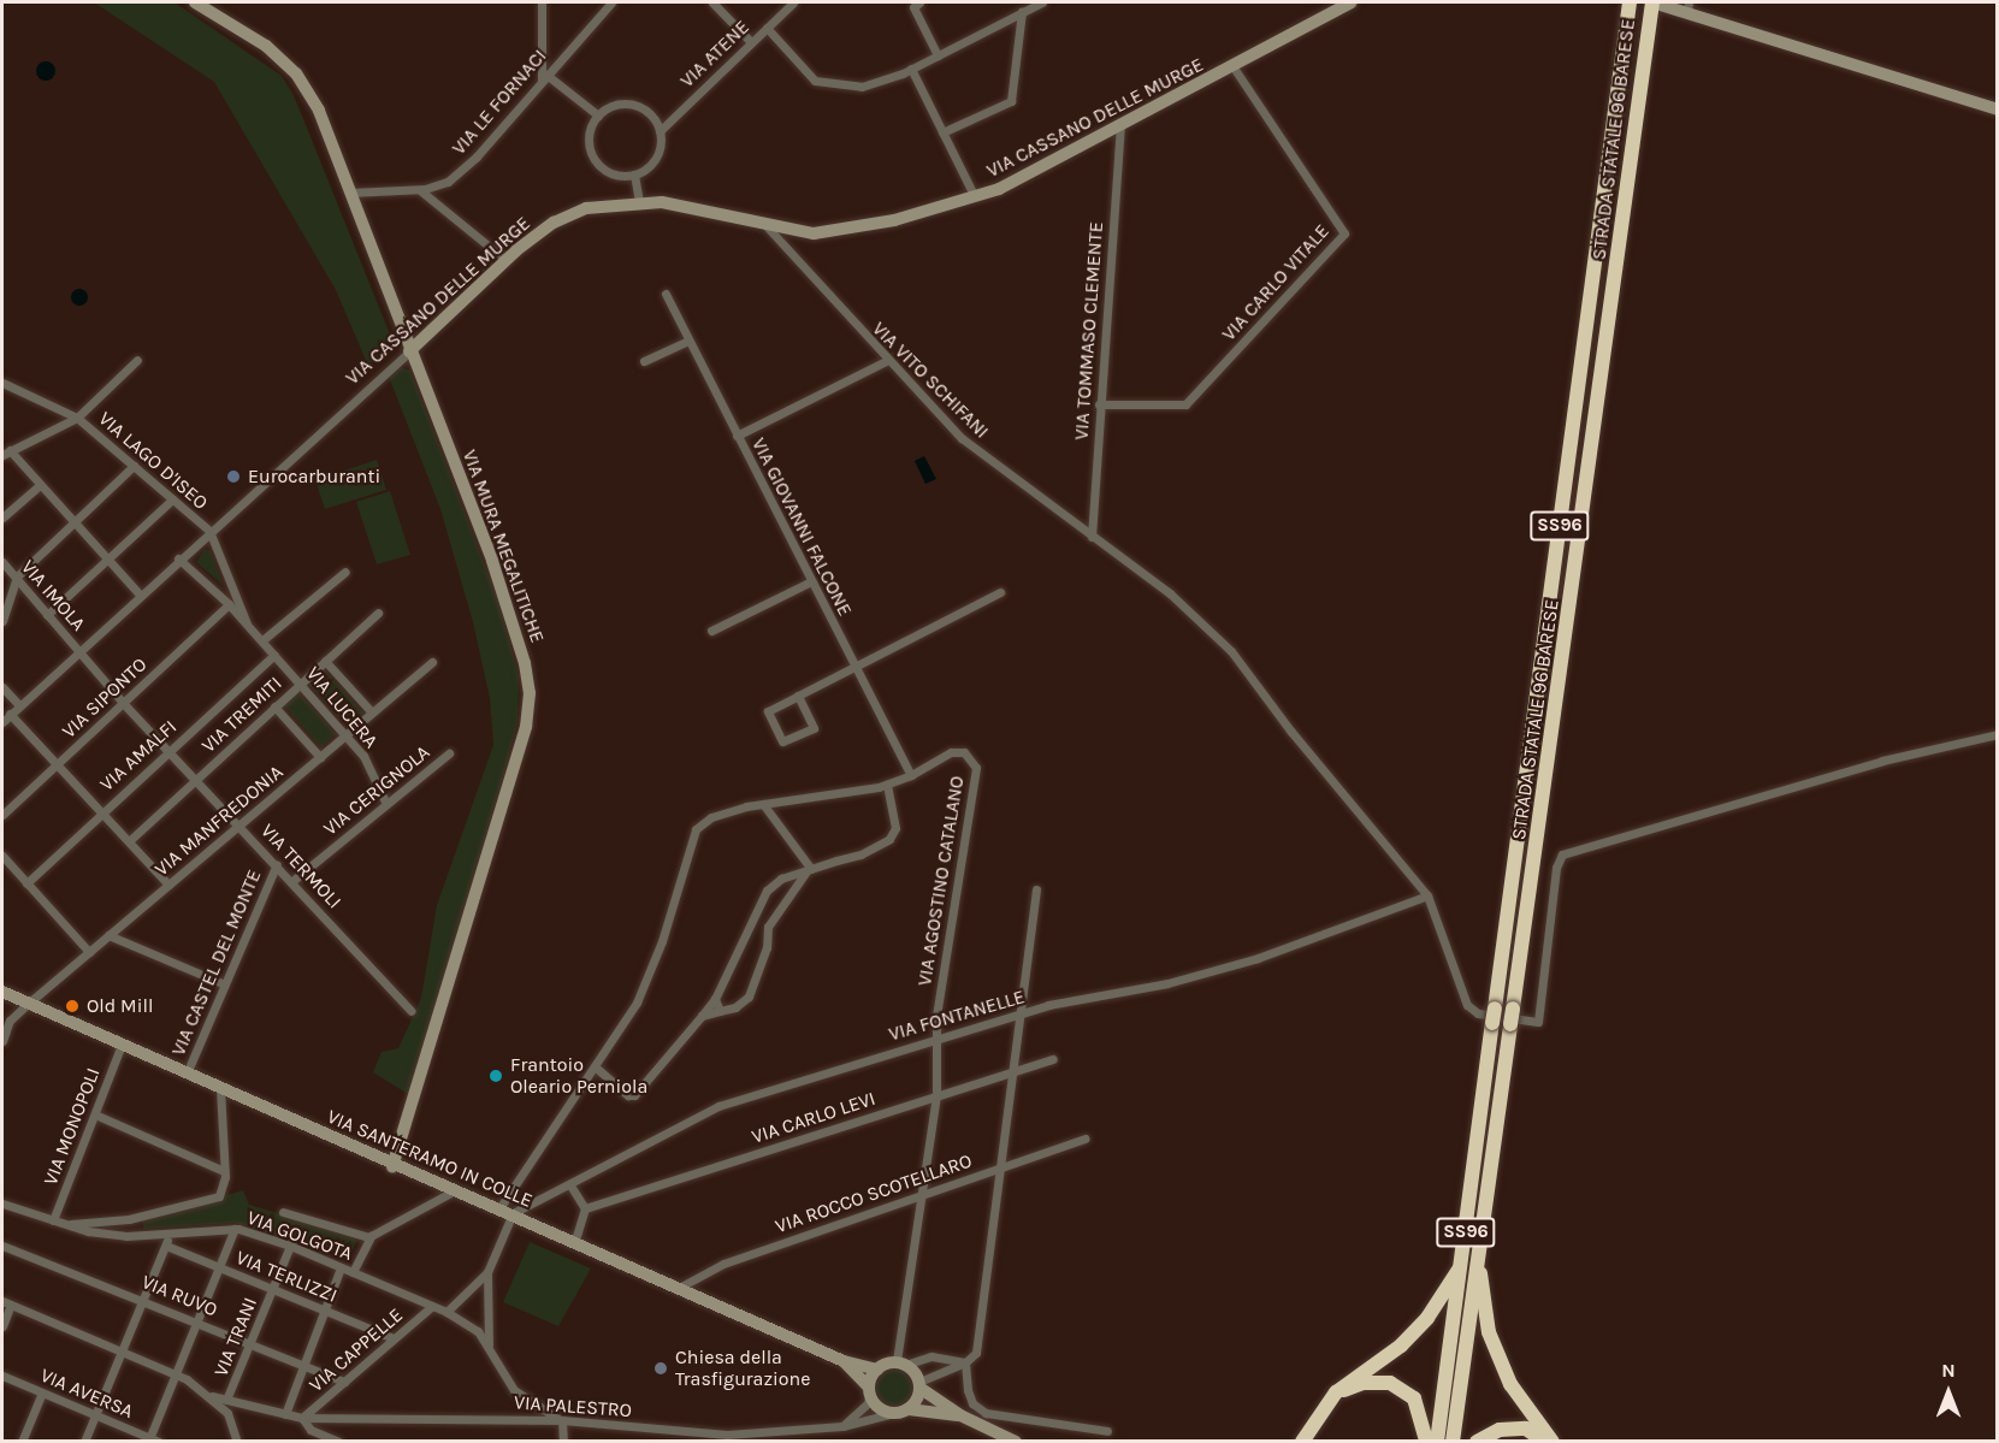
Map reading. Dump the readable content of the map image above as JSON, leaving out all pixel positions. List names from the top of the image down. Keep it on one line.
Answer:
{"streets":{"highway":["STRADA STATALE 96 BARESE","SS96"],"street":["VIA ATENE","VIA LE FORNACI","VIA CASSANO DELLE MURGE","VIA CARLO VITALE","VIA TOMMASO CLEMENTE","VIA VITO SCHIFANI","VIA LAGO D'ISEO","VIA GIOVANNI FALCONE","VIA MURA MEGALITICHE","VIA IMOLA","VIA SIPONTO","VIA LUCERA","VIA TREMITI","VIA AMALFI","VIA CERIGNOLA","VIA MANFREDONIA","VIA TERMOLI","VIA AGOSTINO CATALANO","VIA CASTEL DEL MONTE","VIA FONTANELLE","VIA CARLO LEVI","VIA MONOPOLI","VIA SANTERAMO IN COLLE","VIA ROCCO SCOTELLARO","VIA GOLGOTA","VIA TERLIZZI","VIA RUVO","VIA TRANI","VIA CAPPELLE","VIA AVERSA","VIA PALESTRO"]},"crossings":[["VIA LE FORNACI","VIA MURA MEGALITICHE"],["VIA CASSANO DELLE MURGE","VIA CARLO VITALE"],["VIA CASSANO DELLE MURGE","VIA TOMMASO CLEMENTE"],["VIA CASSANO DELLE MURGE","VIA VITO SCHIFANI"],["VIA CASSANO DELLE MURGE","VIA LAGO D'ISEO"],["VIA CASSANO DELLE MURGE","VIA MURA MEGALITICHE"],["VIA CASSANO DELLE MURGE","VIA IMOLA"],["VIA CASSANO DELLE MURGE","VIA LUCERA"],["VIA CASSANO DELLE MURGE","VIA TERMOLI"],["VIA CARLO VITALE","VIA TOMMASO CLEMENTE"],["VIA TOMMASO CLEMENTE","VIA VITO SCHIFANI"],["VIA VITO SCHIFANI","VIA FONTANELLE"],["VIA LAGO D'ISEO","VIA LUCERA"],["VIA GIOVANNI FALCONE","VIA AGOSTINO CATALANO"],["VIA MURA MEGALITICHE","VIA SANTERAMO IN COLLE"],["VIA IMOLA","VIA TERMOLI"],["VIA SIPONTO","VIA LUCERA"],["VIA SIPONTO","VIA TERMOLI"],["VIA LUCERA","VIA TREMITI"],["VIA LUCERA","VIA AMALFI"],["VIA LUCERA","VIA CERIGNOLA"],["VIA LUCERA","VIA MANFREDONIA"],["VIA TREMITI","VIA TERMOLI"],["VIA AMALFI","VIA TERMOLI"],["VIA CERIGNOLA","VIA TERMOLI"],["VIA MANFREDONIA","VIA TERMOLI"],["VIA MANFREDONIA","VIA SANTERAMO IN COLLE"],["VIA TERMOLI","VIA CASTEL DEL MONTE"],["VIA AGOSTINO CATALANO","VIA FONTANELLE"],["VIA CASTEL DEL MONTE","VIA SANTERAMO IN COLLE"],["VIA FONTANELLE","VIA SANTERAMO IN COLLE"],["VIA MONOPOLI","VIA SANTERAMO IN COLLE"],["VIA MONOPOLI","VIA GOLGOTA"],["VIA SANTERAMO IN COLLE","VIA ROCCO SCOTELLARO"],["VIA GOLGOTA","VIA TRANI"],["VIA GOLGOTA","VIA CAPPELLE"],["VIA TERLIZZI","VIA TRANI"],["VIA TERLIZZI","VIA CAPPELLE"],["VIA RUVO","VIA TRANI"],["VIA RUVO","VIA CAPPELLE"],["VIA CAPPELLE","VIA PALESTRO"]],"places":["Eurocarburanti","Old Mill","Frantoio Oleario Perniola","Chiesa della Trasfigurazione"],"north":"top"}
